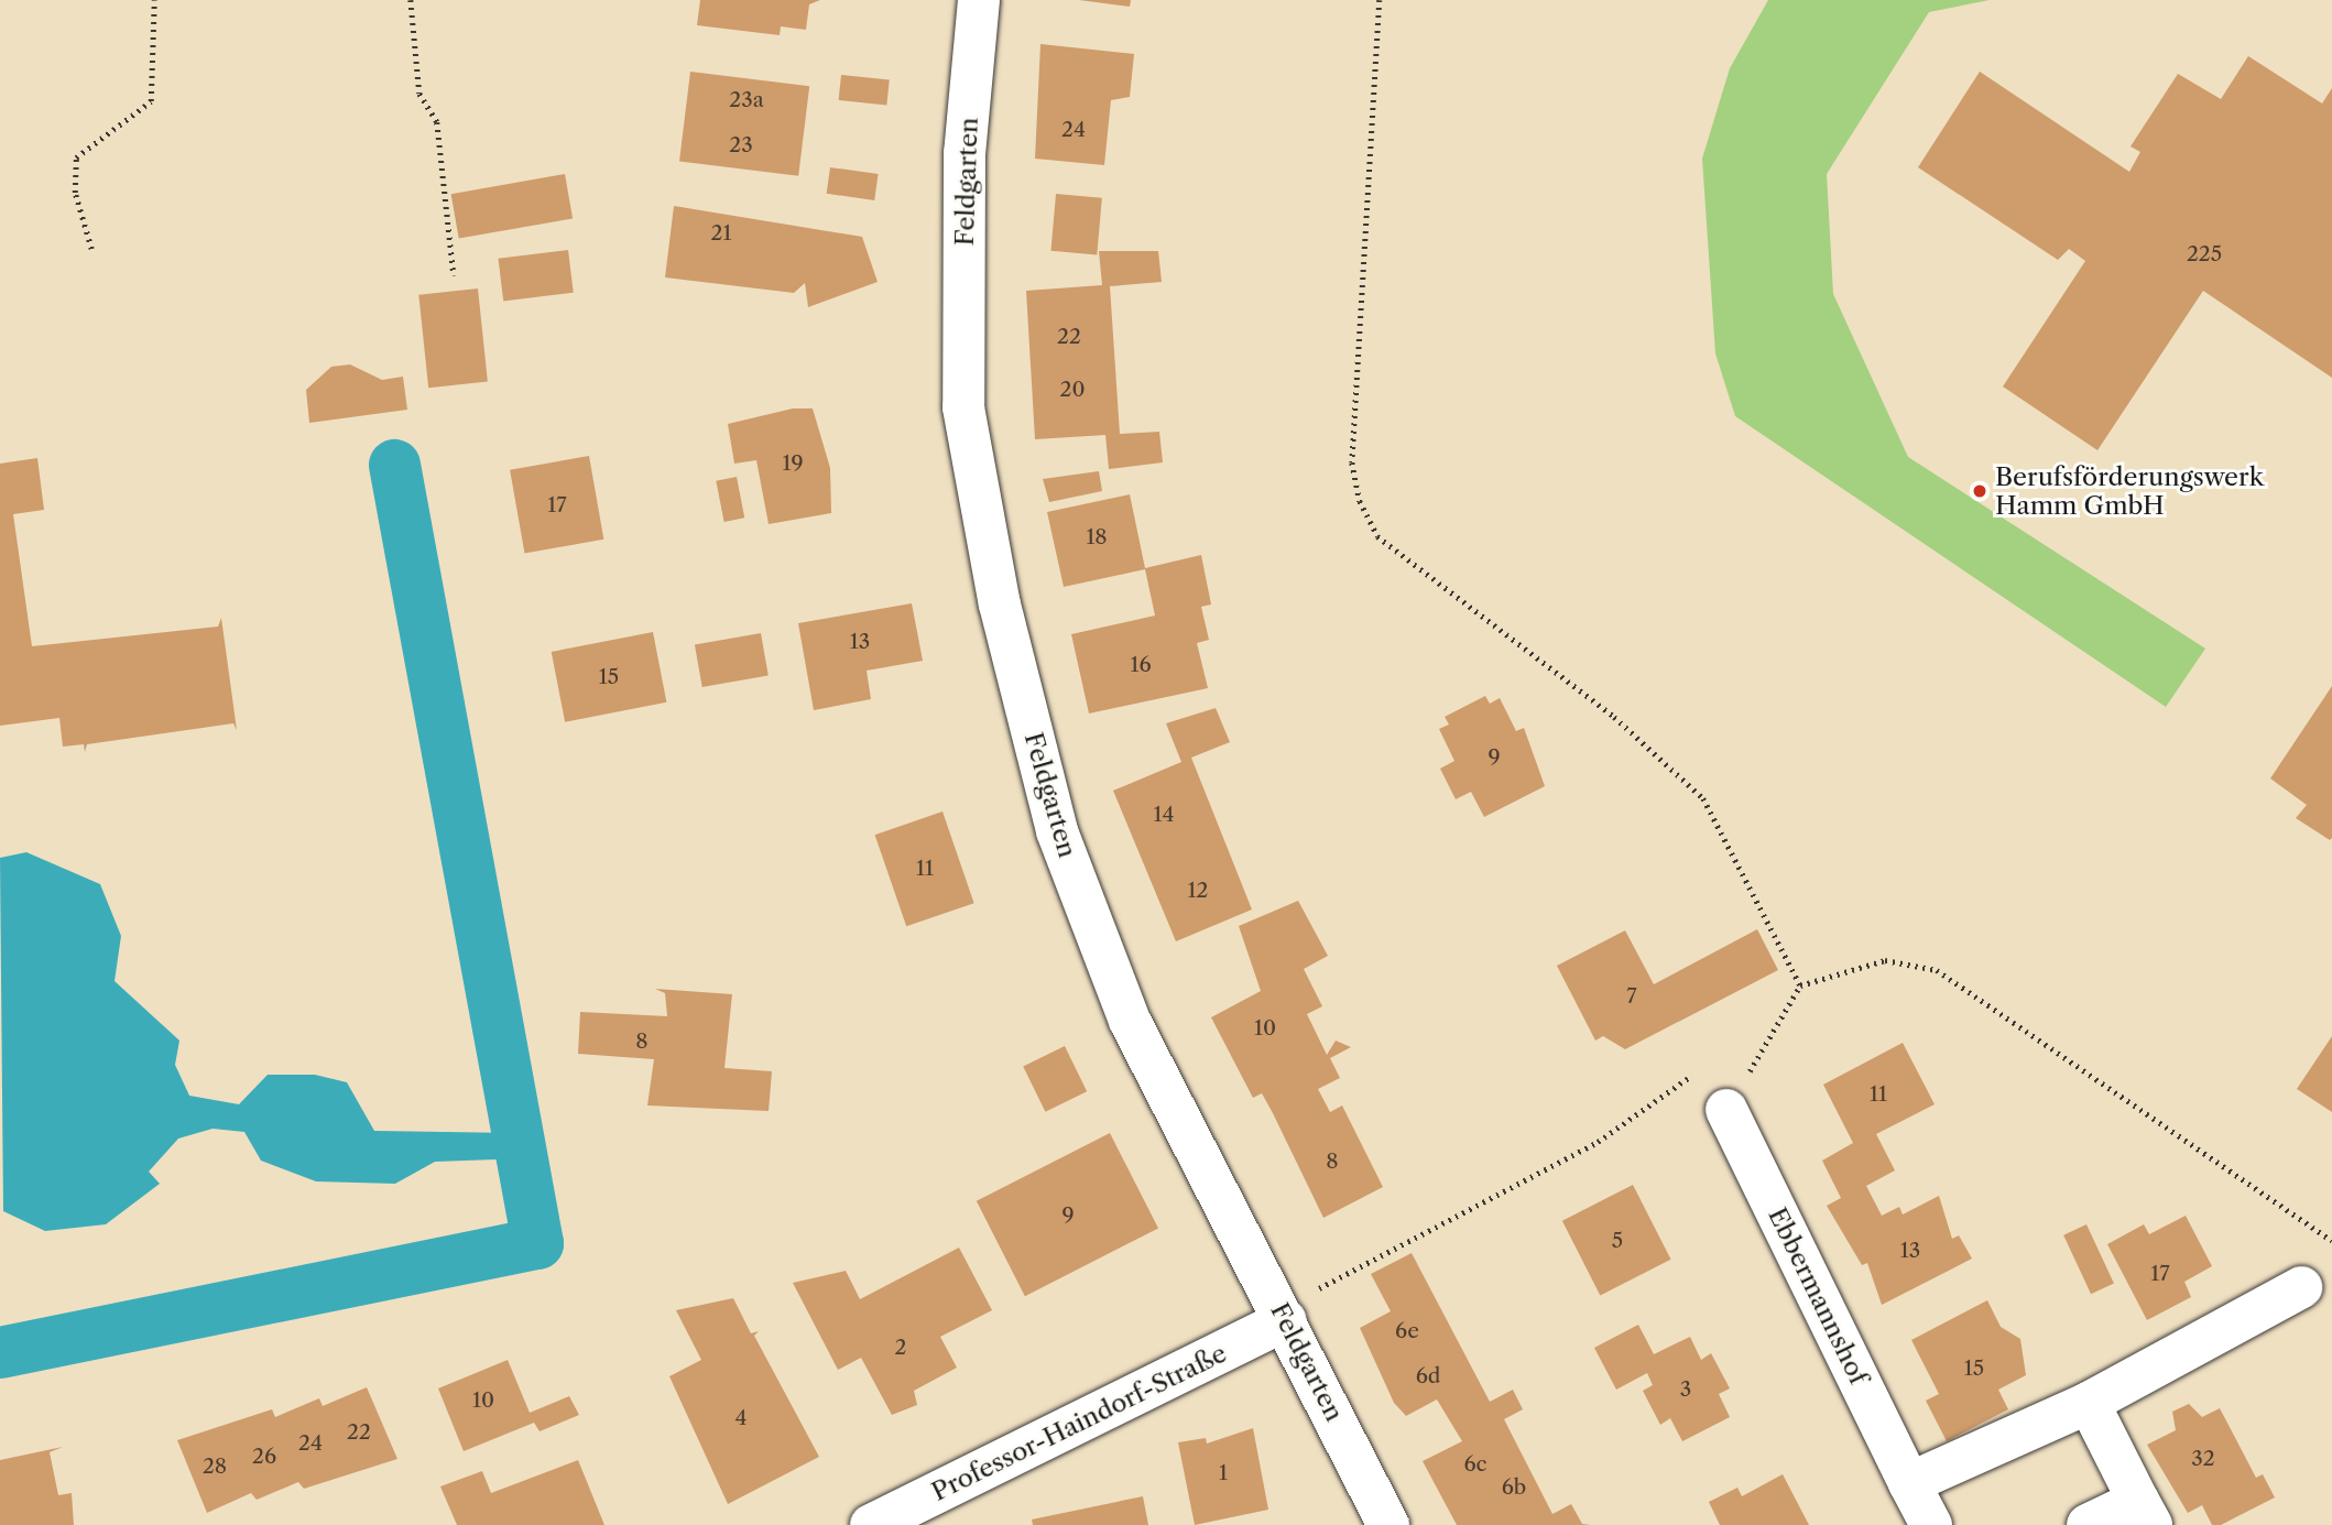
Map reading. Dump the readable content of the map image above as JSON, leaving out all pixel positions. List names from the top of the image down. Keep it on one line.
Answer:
{"streets":{"street":["Feldgarten","Ebbermannshof","Professor-Haindorf-Straße"]},"crossings":[["Feldgarten","Professor-Haindorf-Straße"]],"places":["Berufsförderungswerk Hamm GmbH"],"house_numbers":["23a","24","23","21","225","22","20","19","17","18","13","16","15","9","14","11","12","7","10","8","11","8","9","5","13","17","6e","2","15","6d","3","10","4","22","24","26","32","6c","28","1","6b"]}
